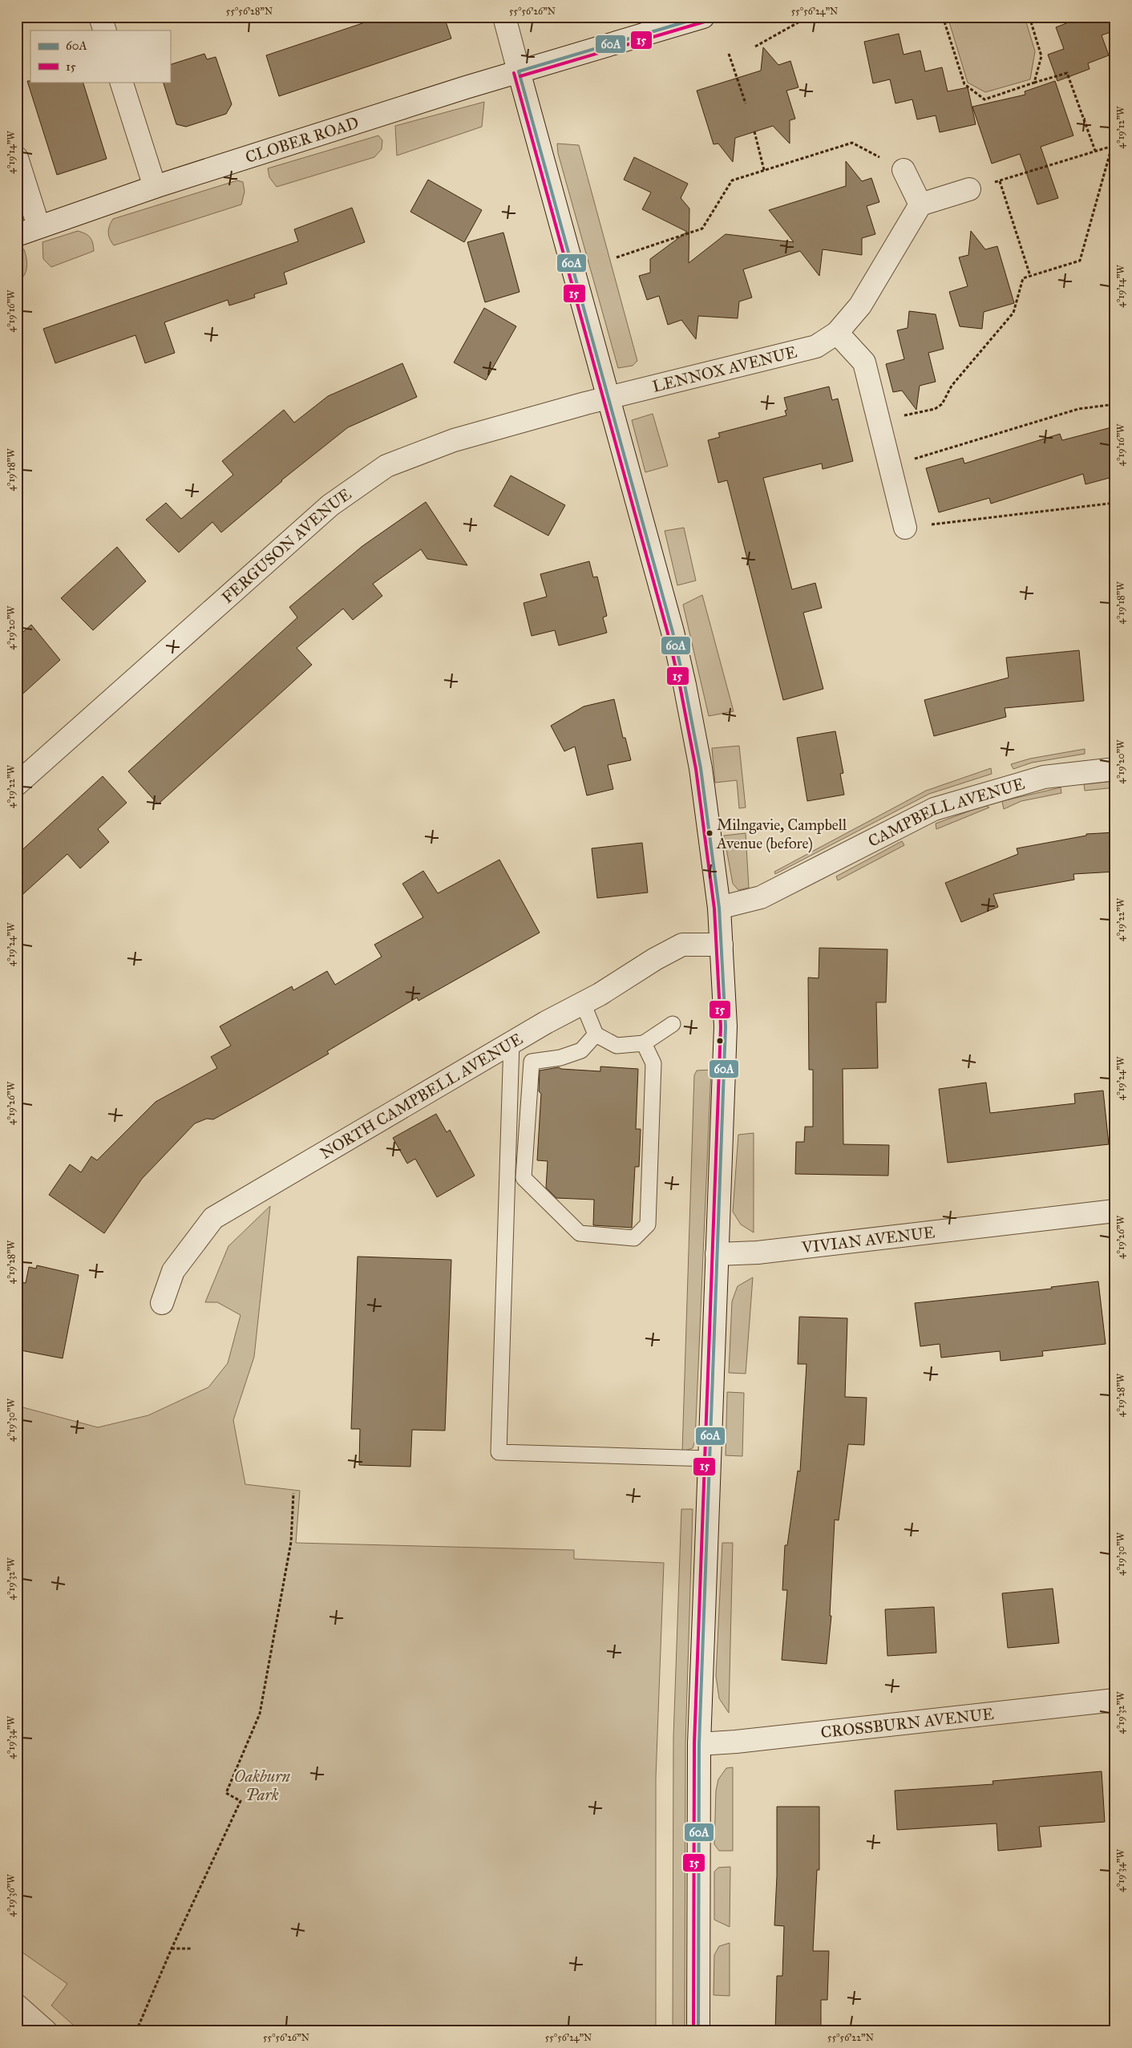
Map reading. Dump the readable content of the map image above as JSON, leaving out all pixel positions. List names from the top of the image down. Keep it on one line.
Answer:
{"streets":{"street":["CLOBER ROAD","LENNOX AVENUE","FERGUSON AVENUE","CAMPBELL AVENUE","NORTH CAMPBELL AVENUE","VIVIAN AVENUE","CROSSBURN AVENUE"]},"crossings":[["LENNOX AVENUE","FERGUSON AVENUE"]],"parks":["Oakburn Park"],"places":["Milngavie, Campbell Avenue (before)"],"lines":["transit line 60A","transit line 15"],"legend":["60A","15"],"coordinates":["55°56'28\"N","55°56'26\"N","55°56'24\"N","4°19'12\"W","4°19'14\"W","4°19'16\"W","4°19'18\"W","4°19'20\"W","4°19'22\"W","4°19'24\"W","4°19'26\"W","4°19'28\"W","4°19'30\"W","4°19'32\"W","4°19'34\"W","4°19'36\"W","55°56'22\"N"]}
